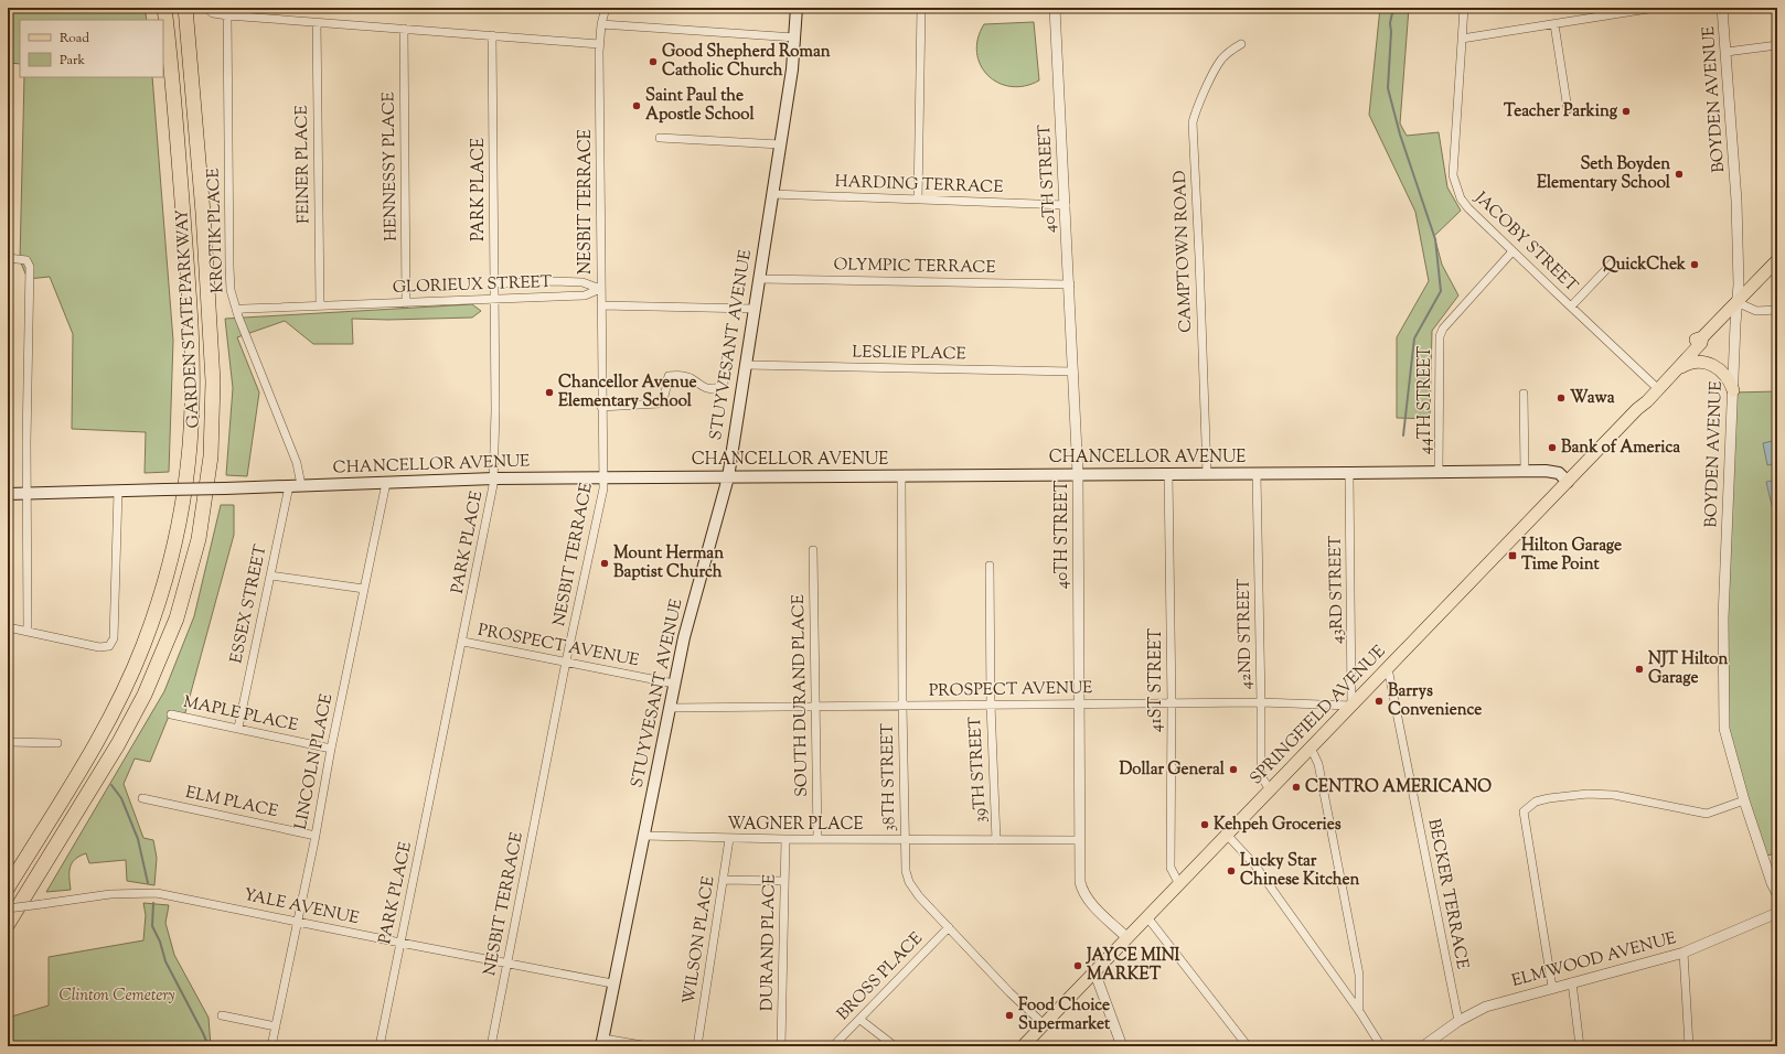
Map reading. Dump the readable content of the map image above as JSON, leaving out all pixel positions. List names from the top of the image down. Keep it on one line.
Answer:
{"streets":{"highway":["GARDEN STATE PARKWAY"],"main road":["STUYVESANT AVENUE","CHANCELLOR AVENUE","SPRINGFIELD AVENUE"],"street":["BOYDEN AVENUE","FEINER PLACE","HENNESSY PLACE","40TH STREET","HARDING TERRACE","PARK PLACE","NESBIT TERRACE","KROTIK PLACE","JACOBY STREET","CAMPTOWN ROAD","OLYMPIC TERRACE","GLORIEUX STREET","LESLIE PLACE","44TH STREET","43RD STREET","ESSEX STREET","42ND STREET","PROSPECT AVENUE","41ST STREET","SOUTH DURAND PLACE","MAPLE PLACE","LINCOLN PLACE","39TH STREET","38TH STREET","ELM PLACE","WAGNER PLACE","BECKER TERRACE","YALE AVENUE","WILSON PLACE","DURAND PLACE","ELMWOOD AVENUE","BROSS PLACE"]},"crossings":[["BOYDEN AVENUE","SPRINGFIELD AVENUE"],["FEINER PLACE","GLORIEUX STREET"],["HENNESSY PLACE","GLORIEUX STREET"],["40TH STREET","HARDING TERRACE"],["40TH STREET","OLYMPIC TERRACE"],["40TH STREET","LESLIE PLACE"],["40TH STREET","CHANCELLOR AVENUE"],["40TH STREET","PROSPECT AVENUE"],["40TH STREET","SPRINGFIELD AVENUE"],["40TH STREET","WAGNER PLACE"],["HARDING TERRACE","STUYVESANT AVENUE"],["PARK PLACE","GLORIEUX STREET"],["PARK PLACE","CHANCELLOR AVENUE"],["PARK PLACE","PROSPECT AVENUE"],["PARK PLACE","YALE AVENUE"],["NESBIT TERRACE","GLORIEUX STREET"],["NESBIT TERRACE","CHANCELLOR AVENUE"],["NESBIT TERRACE","PROSPECT AVENUE"],["NESBIT TERRACE","YALE AVENUE"],["KROTIK PLACE","GLORIEUX STREET"],["KROTIK PLACE","CHANCELLOR AVENUE"],["JACOBY STREET","44TH STREET"],["JACOBY STREET","SPRINGFIELD AVENUE"],["CAMPTOWN ROAD","CHANCELLOR AVENUE"],["OLYMPIC TERRACE","STUYVESANT AVENUE"],["STUYVESANT AVENUE","LESLIE PLACE"],["STUYVESANT AVENUE","CHANCELLOR AVENUE"],["STUYVESANT AVENUE","PROSPECT AVENUE"],["STUYVESANT AVENUE","WAGNER PLACE"],["STUYVESANT AVENUE","YALE AVENUE"],["44TH STREET","CHANCELLOR AVENUE"],["CHANCELLOR AVENUE","43RD STREET"],["CHANCELLOR AVENUE","ESSEX STREET"],["CHANCELLOR AVENUE","42ND STREET"],["CHANCELLOR AVENUE","41ST STREET"],["CHANCELLOR AVENUE","SPRINGFIELD AVENUE"],["CHANCELLOR AVENUE","LINCOLN PLACE"],["CHANCELLOR AVENUE","38TH STREET"],["43RD STREET","PROSPECT AVENUE"],["43RD STREET","SPRINGFIELD AVENUE"],["ESSEX STREET","MAPLE PLACE"],["42ND STREET","PROSPECT AVENUE"],["42ND STREET","SPRINGFIELD AVENUE"],["PROSPECT AVENUE","41ST STREET"],["PROSPECT AVENUE","SOUTH DURAND PLACE"],["PROSPECT AVENUE","SPRINGFIELD AVENUE"],["PROSPECT AVENUE","39TH STREET"],["PROSPECT AVENUE","38TH STREET"],["41ST STREET","SPRINGFIELD AVENUE"],["SOUTH DURAND PLACE","WAGNER PLACE"],["MAPLE PLACE","LINCOLN PLACE"],["SPRINGFIELD AVENUE","38TH STREET"],["SPRINGFIELD AVENUE","BECKER TERRACE"],["LINCOLN PLACE","ELM PLACE"],["LINCOLN PLACE","YALE AVENUE"],["39TH STREET","WAGNER PLACE"],["38TH STREET","WAGNER PLACE"],["38TH STREET","BROSS PLACE"],["WAGNER PLACE","WILSON PLACE"],["WAGNER PLACE","DURAND PLACE"],["BECKER TERRACE","ELMWOOD AVENUE"]],"parks":["Clinton Cemetery"],"places":{"other":["Good Shepherd Roman Catholic Church","Saint Paul the Apostle School","Teacher Parking","Seth Boyden Elementary School","QuickChek","Chancellor Avenue Elementary School","Wawa","Bank of America","Mount Herman Baptist Church","NJT Hilton Garage","Barrys Convenience","Dollar General","CENTRO AMERICANO","Kehpeh Groceries","Lucky Star Chinese Kitchen","JAYCE MINI MARKET","Food Choice Supermarket"],"transit":["Hilton Garage Time Point"]},"legend":["Road","Park"]}
